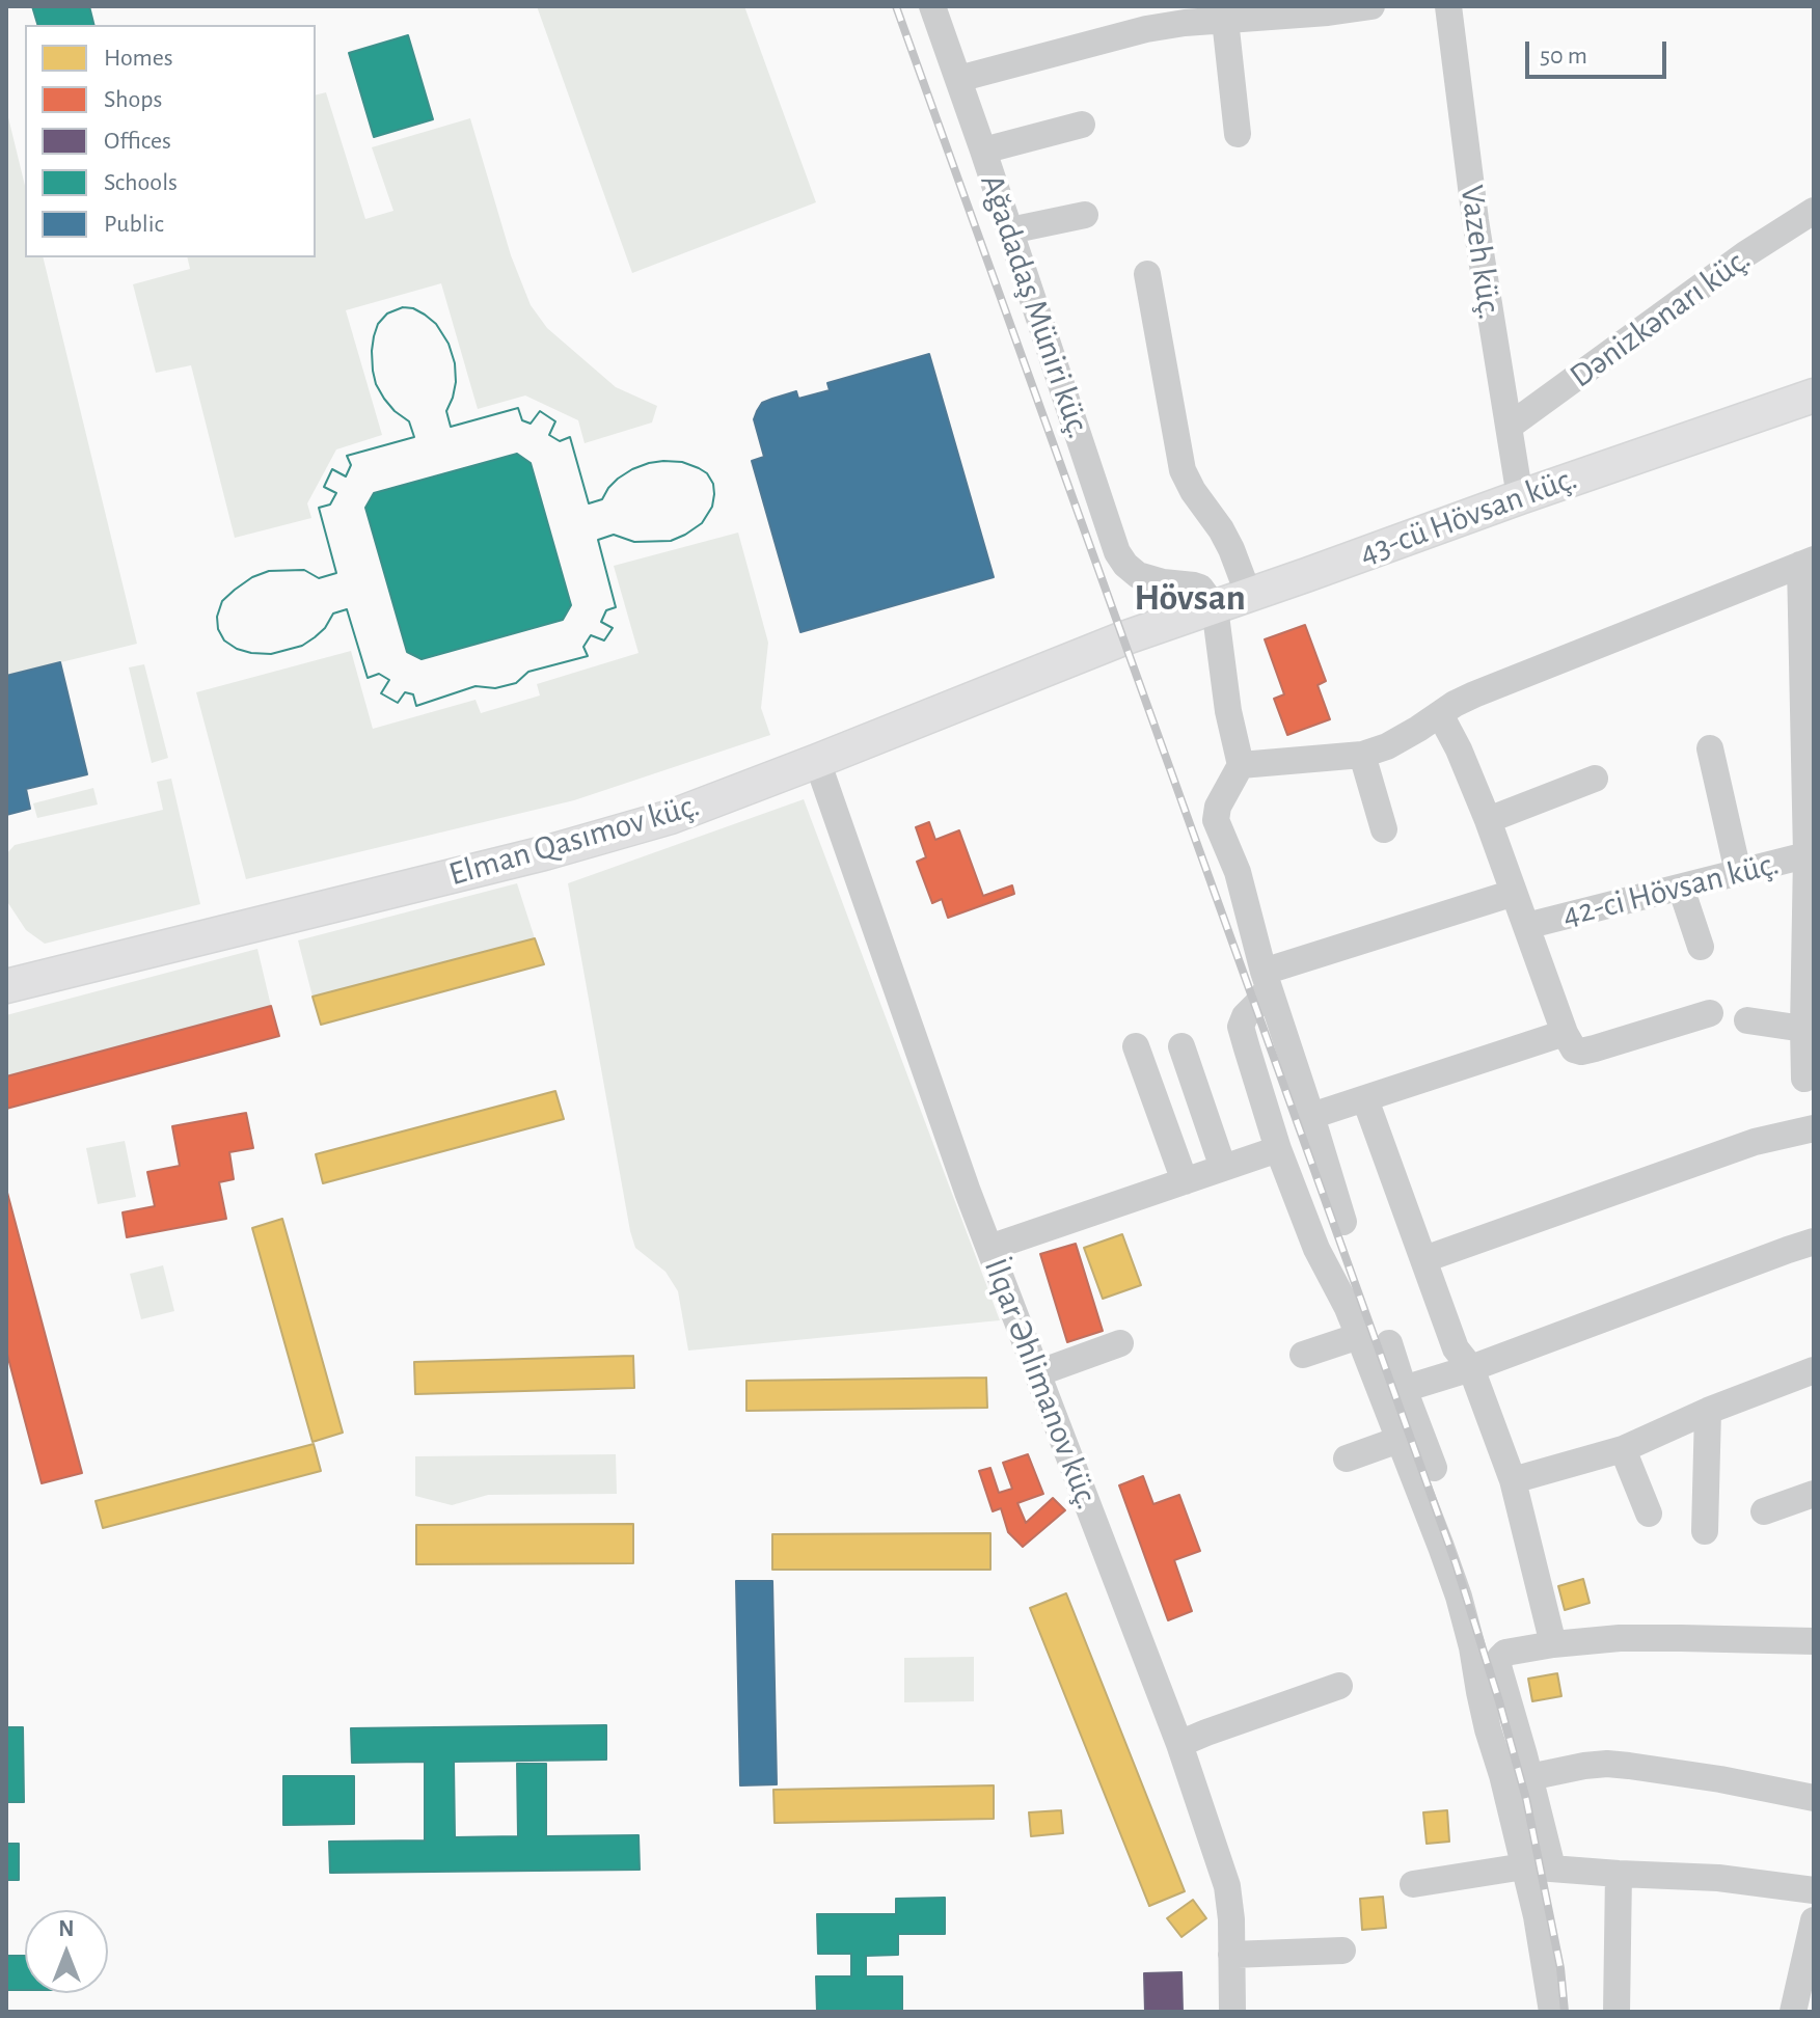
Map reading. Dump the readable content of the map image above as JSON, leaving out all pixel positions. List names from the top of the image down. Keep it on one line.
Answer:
{"streets":{"main road":["43-cü Hövsan küç.","Elman Qasımov küç."],"street":["Vazeh küç.","Ağadadaş Müniri küç.","Dənizkənarı küç.","42-ci Hövsan küç.","İlqar Əhlimanov küç."]},"crossings":[["Vazeh küç.","Dənizkənarı küç."],["Vazeh küç.","43-cü Hövsan küç."],["Ağadadaş Müniri küç.","43-cü Hövsan küç."],["43-cü Hövsan küç.","Elman Qasımov küç."],["Elman Qasımov küç.","İlqar Əhlimanov küç."]],"districts":["Hövsan"],"legend":["Homes","Shops","Offices","Schools","Public"],"scale_bar":"50 m","north":"top"}
